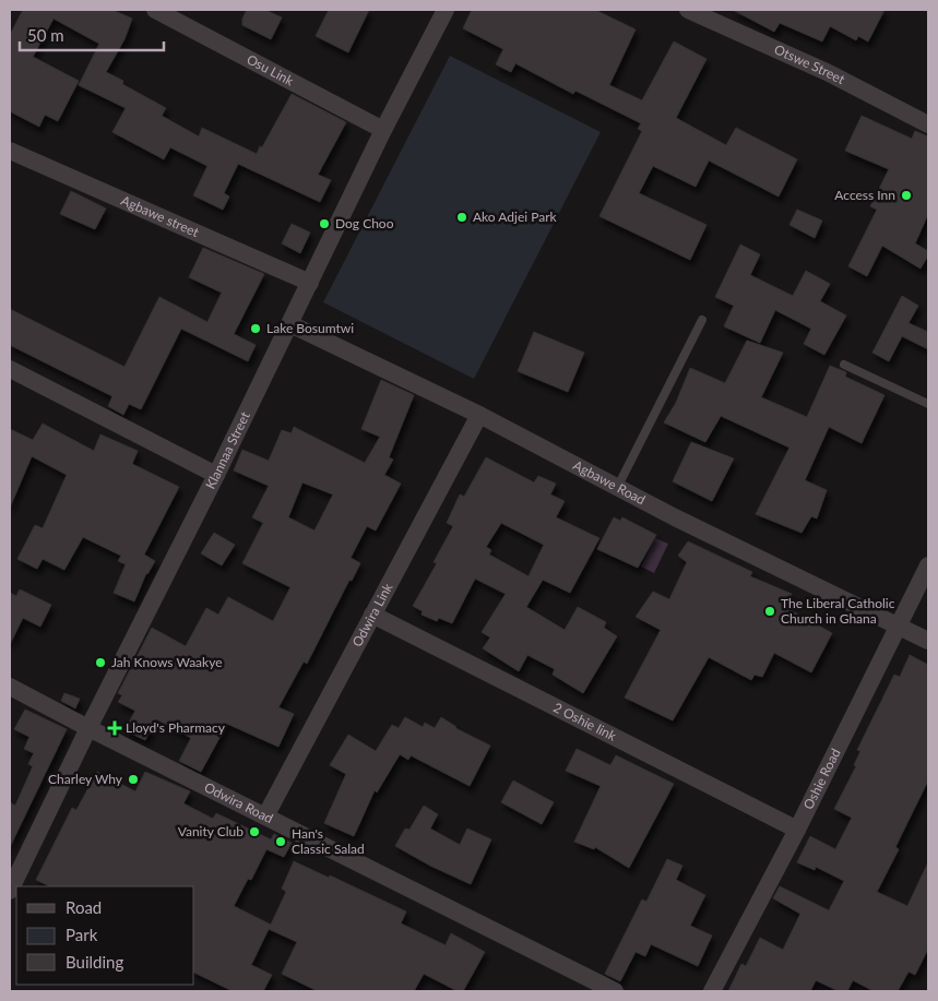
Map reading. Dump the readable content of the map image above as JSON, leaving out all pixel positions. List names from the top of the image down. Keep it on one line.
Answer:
{"streets":{"street":["Otswe Street","Osu Link","Agbawe street","Klannaa Street","Agbawe Road","Odwira Link","2 Oshie link","Oshie Road","Odwira Road"]},"crossings":[["Osu Link","Klannaa Street"],["Agbawe street","Klannaa Street"],["Klannaa Street","Agbawe Road"],["Klannaa Street","Odwira Road"],["Agbawe Road","Odwira Link"],["Agbawe Road","Oshie Road"],["Odwira Link","2 Oshie link"],["Odwira Link","Odwira Road"],["2 Oshie link","Oshie Road"]],"places":{"other":["Access Inn","Ako Adjei Park","Dog Choo","Lake Bosumtwi","The Liberal Catholic Church in Ghana","Jah Knows Waakye","Charley Why","Vanity Club","Han's Classic Salad"],"health":["Lloyd's Pharmacy"]},"legend":["Road","Park","Building"],"scale_bar":"50 m"}
